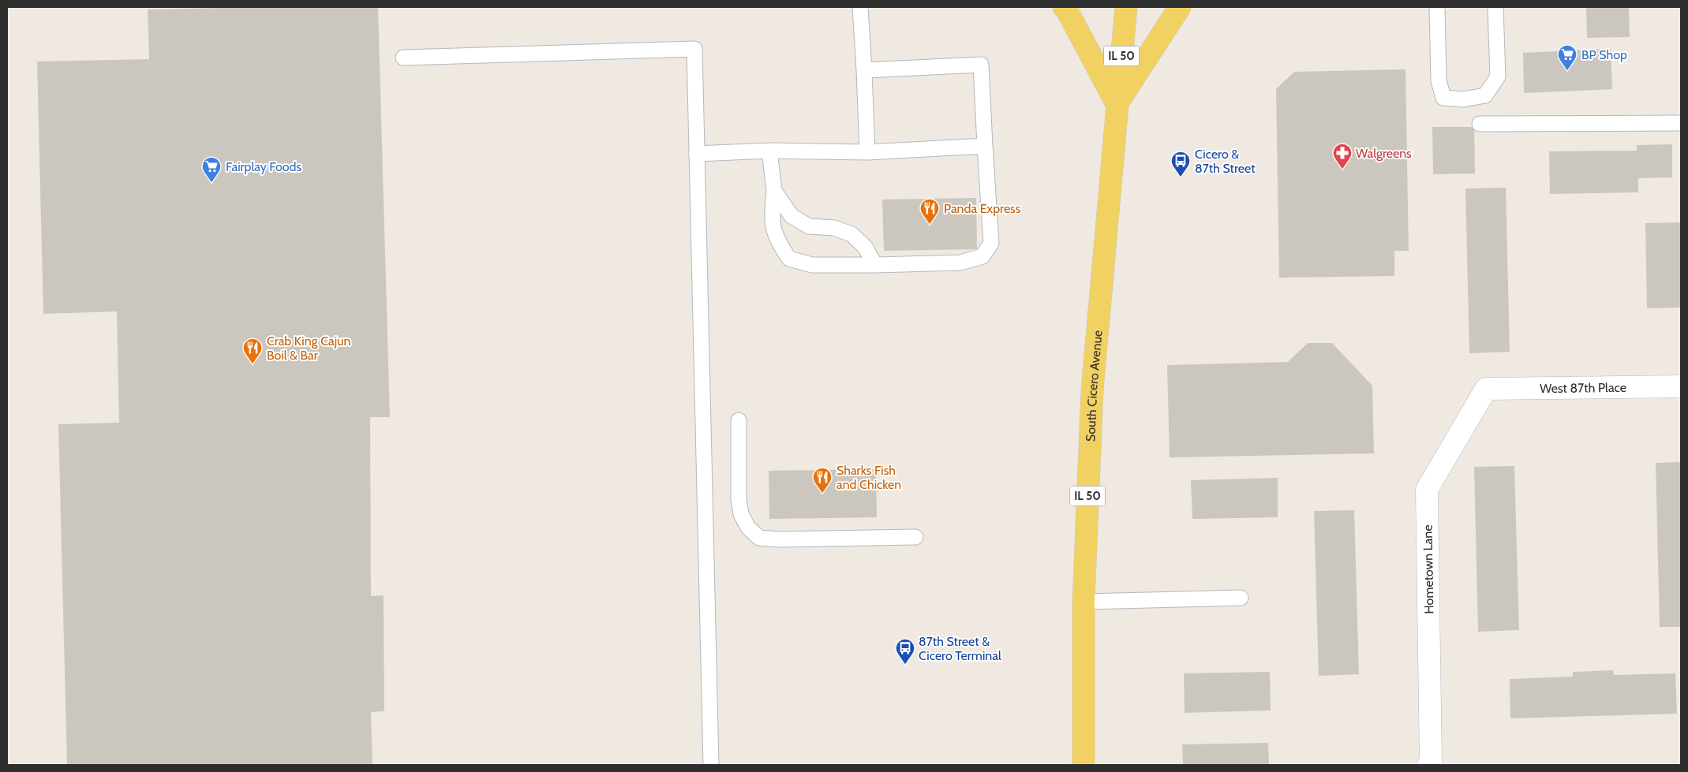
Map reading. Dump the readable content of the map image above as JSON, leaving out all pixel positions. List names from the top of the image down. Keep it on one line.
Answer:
{"streets":{"main road":["IL 50","South Cicero Avenue"],"street":["West 87th Place","Hometown Lane"]},"crossings":[["West 87th Place","Hometown Lane"]],"places":{"supermarket":["BP Shop","Fairplay Foods"],"pharmacy":["Walgreens"],"bus stop":["Cicero & 87th Street","87th Street & Cicero Terminal"],"restaurant":["Panda Express","Crab King Cajun Boil & Bar","Sharks Fish and Chicken"]}}
